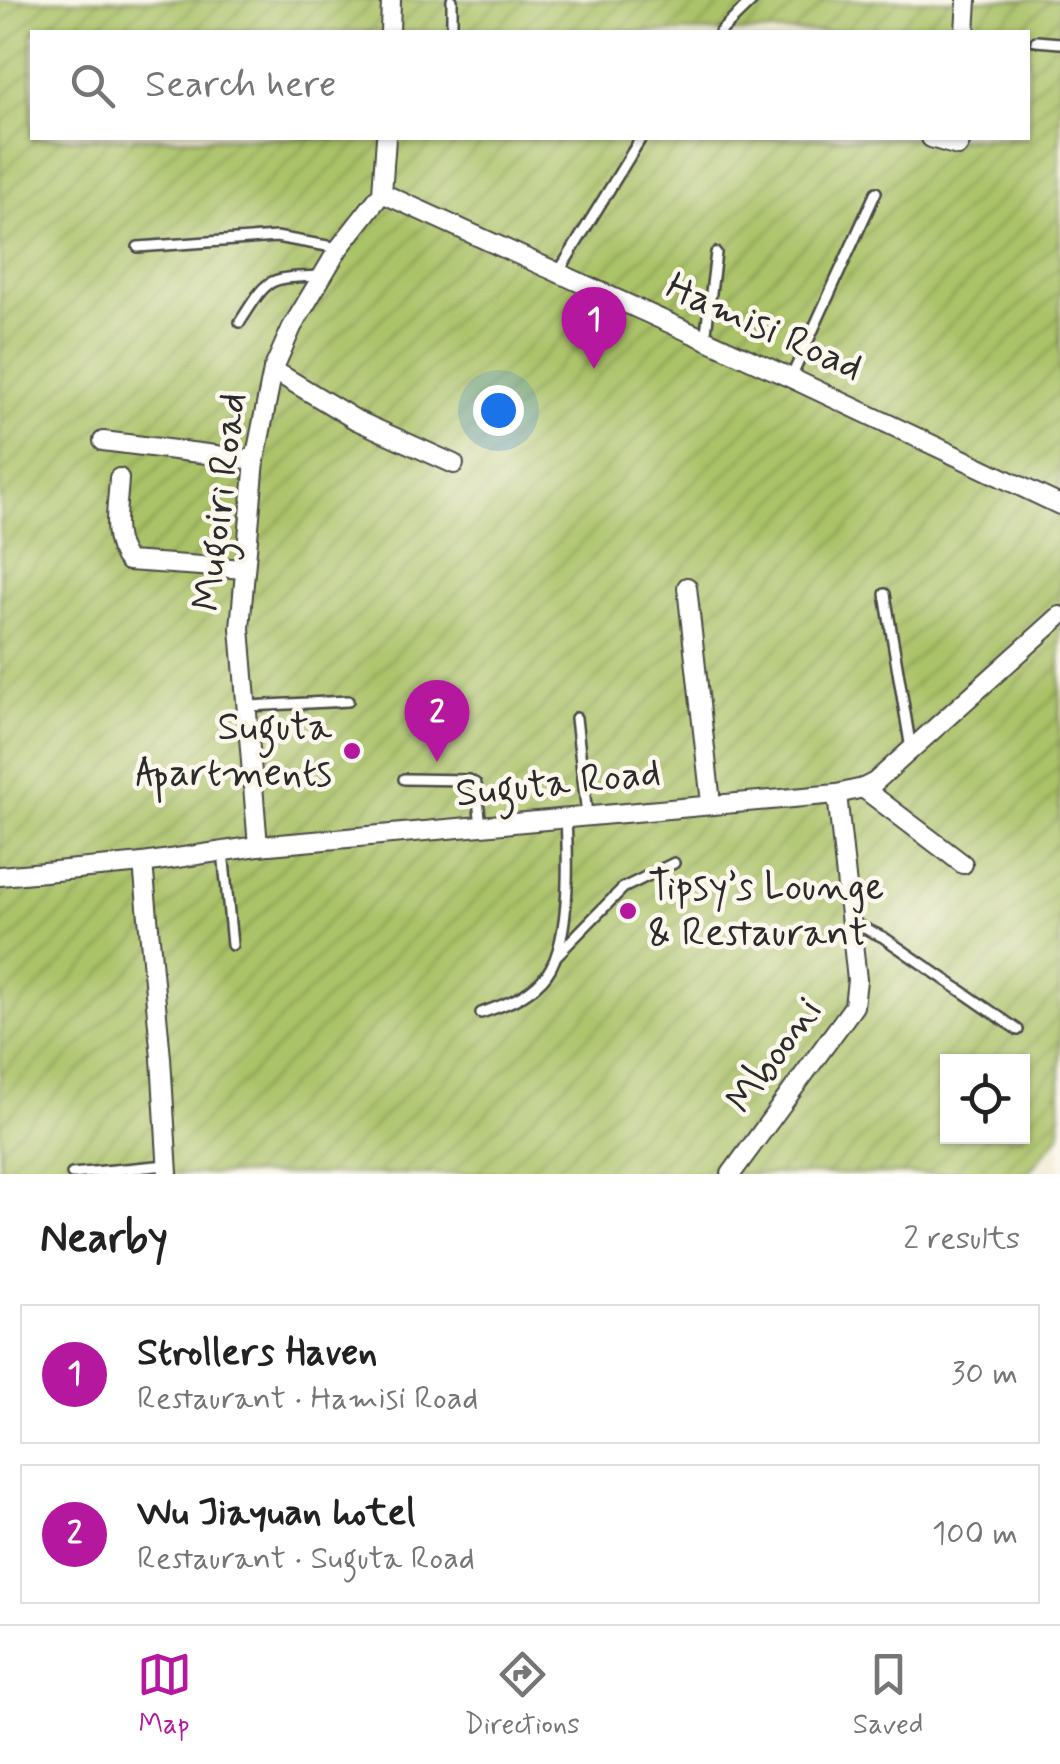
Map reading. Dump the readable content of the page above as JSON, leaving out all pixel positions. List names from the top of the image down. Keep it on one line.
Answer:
{"streets":{"street":["Hamisi Road","Mugoiri Road","Suguta Road","Mbooni"]},"crossings":[["Hamisi Road","Mugoiri Road"],["Mugoiri Road","Suguta Road"],["Suguta Road","Mbooni"]],"places":["Suguta Apartments","Tipsy’s Lounge & Restaurant"],"page":{"search":"Search here","pins":["1","2"],"heading":["Nearby","2 results"],"list":[{"mark":"1","name":"Strollers Haven","note":"Restaurant · Hamisi Road","value":"30 m"},{"mark":"2","name":"Wu Jiayuan hotel","note":"Restaurant · Suguta Road","value":"100 m"}],"nav":["Map","Directions","Saved"]}}
